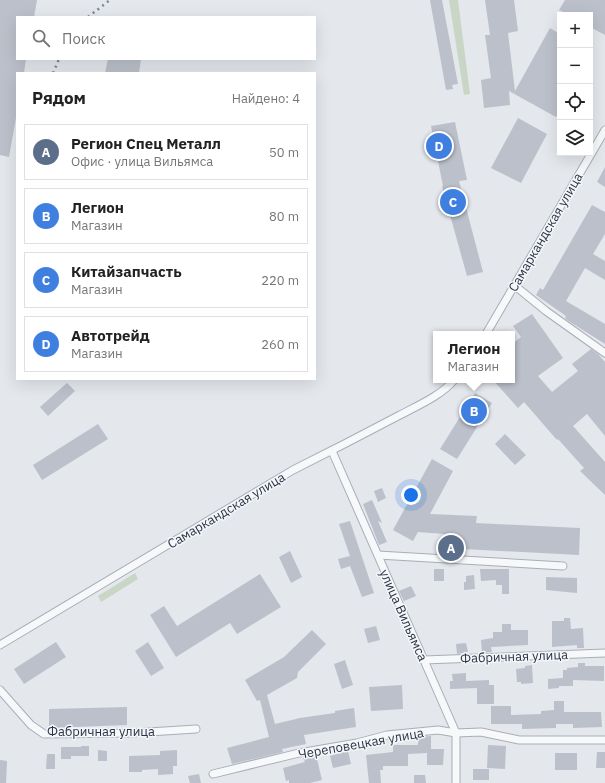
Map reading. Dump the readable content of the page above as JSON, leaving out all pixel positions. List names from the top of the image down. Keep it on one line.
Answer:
{"streets":{"street":["Самаркандская улица","улица Вильямса","Фабричная улица","Череповецкая улица"]},"crossings":[["Самаркандская улица","улица Вильямса"],["улица Вильямса","Фабричная улица"],["улица Вильямса","Череповецкая улица"]],"page":{"map_buttons":["+","−"],"search":"Поиск","heading":["Рядом","Найдено: 4"],"list":[{"mark":"A","name":"Регион Спец Металл","note":"Офис · улица Вильямса","value":"50 m"},{"mark":"B","name":"Легион","note":"Магазин","value":"80 m"},{"mark":"C","name":"Китайзапчасть","note":"Магазин","value":"220 m"},{"mark":"D","name":"Автотрейд","note":"Магазин","value":"260 m"}],"pins":["D","C","B","A"],"popup":["Легион","Магазин"]}}
